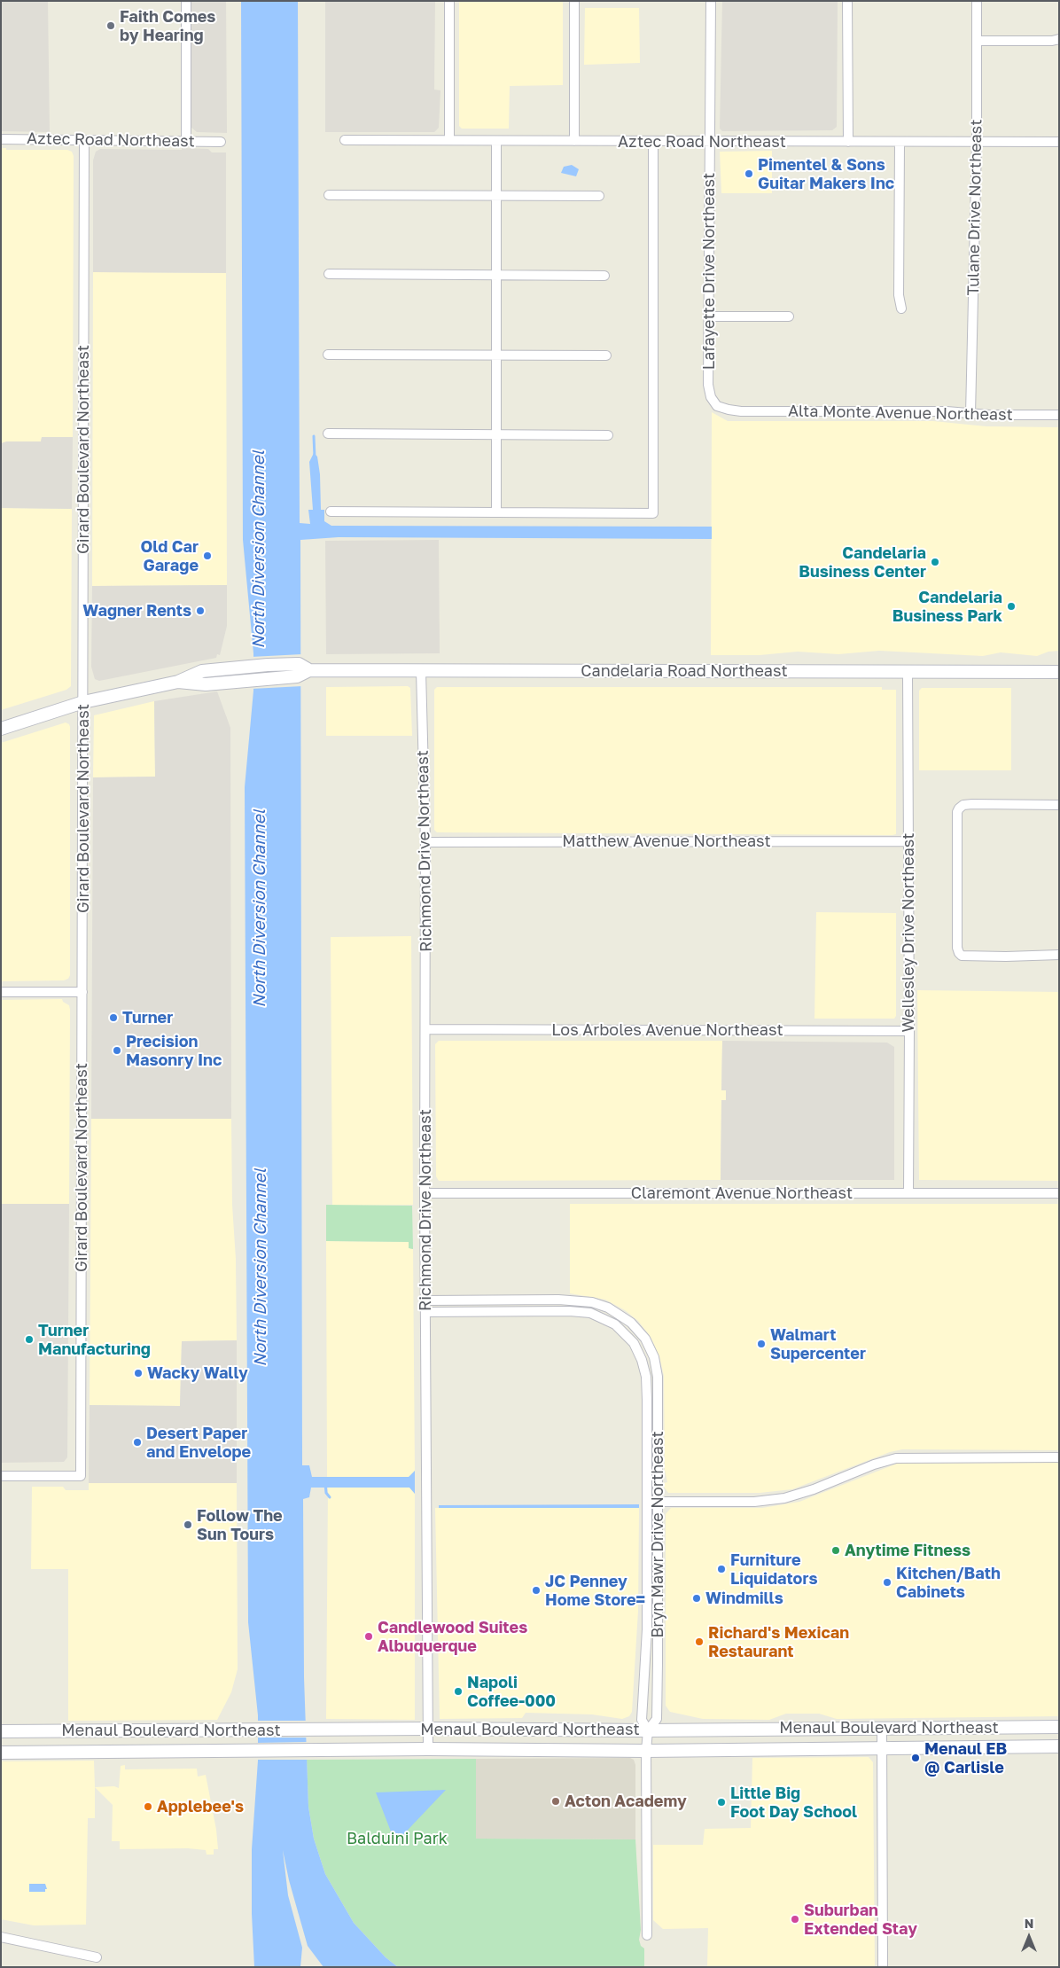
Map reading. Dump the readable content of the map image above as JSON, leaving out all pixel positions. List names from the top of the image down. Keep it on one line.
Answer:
{"streets":{"main road":["Candelaria Road Northeast","Menaul Boulevard Northeast"],"street":["Aztec Road Northeast","Tulane Drive Northeast","Lafayette Drive Northeast","Alta Monte Avenue Northeast","Girard Boulevard Northeast","Matthew Avenue Northeast","Richmond Drive Northeast","Wellesley Drive Northeast","Los Arboles Avenue Northeast","Claremont Avenue Northeast","Bryn Mawr Drive Northeast"]},"crossings":[["Aztec Road Northeast","Tulane Drive Northeast"],["Aztec Road Northeast","Lafayette Drive Northeast"],["Aztec Road Northeast","Girard Boulevard Northeast"],["Tulane Drive Northeast","Alta Monte Avenue Northeast"],["Lafayette Drive Northeast","Alta Monte Avenue Northeast"],["Girard Boulevard Northeast","Candelaria Road Northeast"],["Candelaria Road Northeast","Richmond Drive Northeast"],["Candelaria Road Northeast","Wellesley Drive Northeast"],["Matthew Avenue Northeast","Richmond Drive Northeast"],["Matthew Avenue Northeast","Wellesley Drive Northeast"],["Richmond Drive Northeast","Los Arboles Avenue Northeast"],["Richmond Drive Northeast","Claremont Avenue Northeast"],["Richmond Drive Northeast","Bryn Mawr Drive Northeast"],["Richmond Drive Northeast","Menaul Boulevard Northeast"],["Wellesley Drive Northeast","Los Arboles Avenue Northeast"],["Wellesley Drive Northeast","Claremont Avenue Northeast"],["Bryn Mawr Drive Northeast","Menaul Boulevard Northeast"]],"water":["North Diversion Channel"],"parks":["Balduini Park"],"places":["Faith Comes by Hearing","Pimentel & Sons Guitar Makers Inc","Old Car Garage","Candelaria Business Center","Candelaria Business Park","Wagner Rents","Turner","Precision Masonry Inc","Turner Manufacturing","Walmart Supercenter","Wacky Wally","Desert Paper and Envelope","Follow The Sun Tours","Anytime Fitness","Furniture Liquidators","Kitchen/Bath Cabinets","JC Penney Home Store=","Windmills","Candlewood Suites Albuquerque","Richard's Mexican Restaurant","Napoli Coffee-000","Menaul EB @ Carlisle","Acton Academy","Little Big Foot Day School","Applebee's","Suburban Extended Stay"],"north":"top"}
